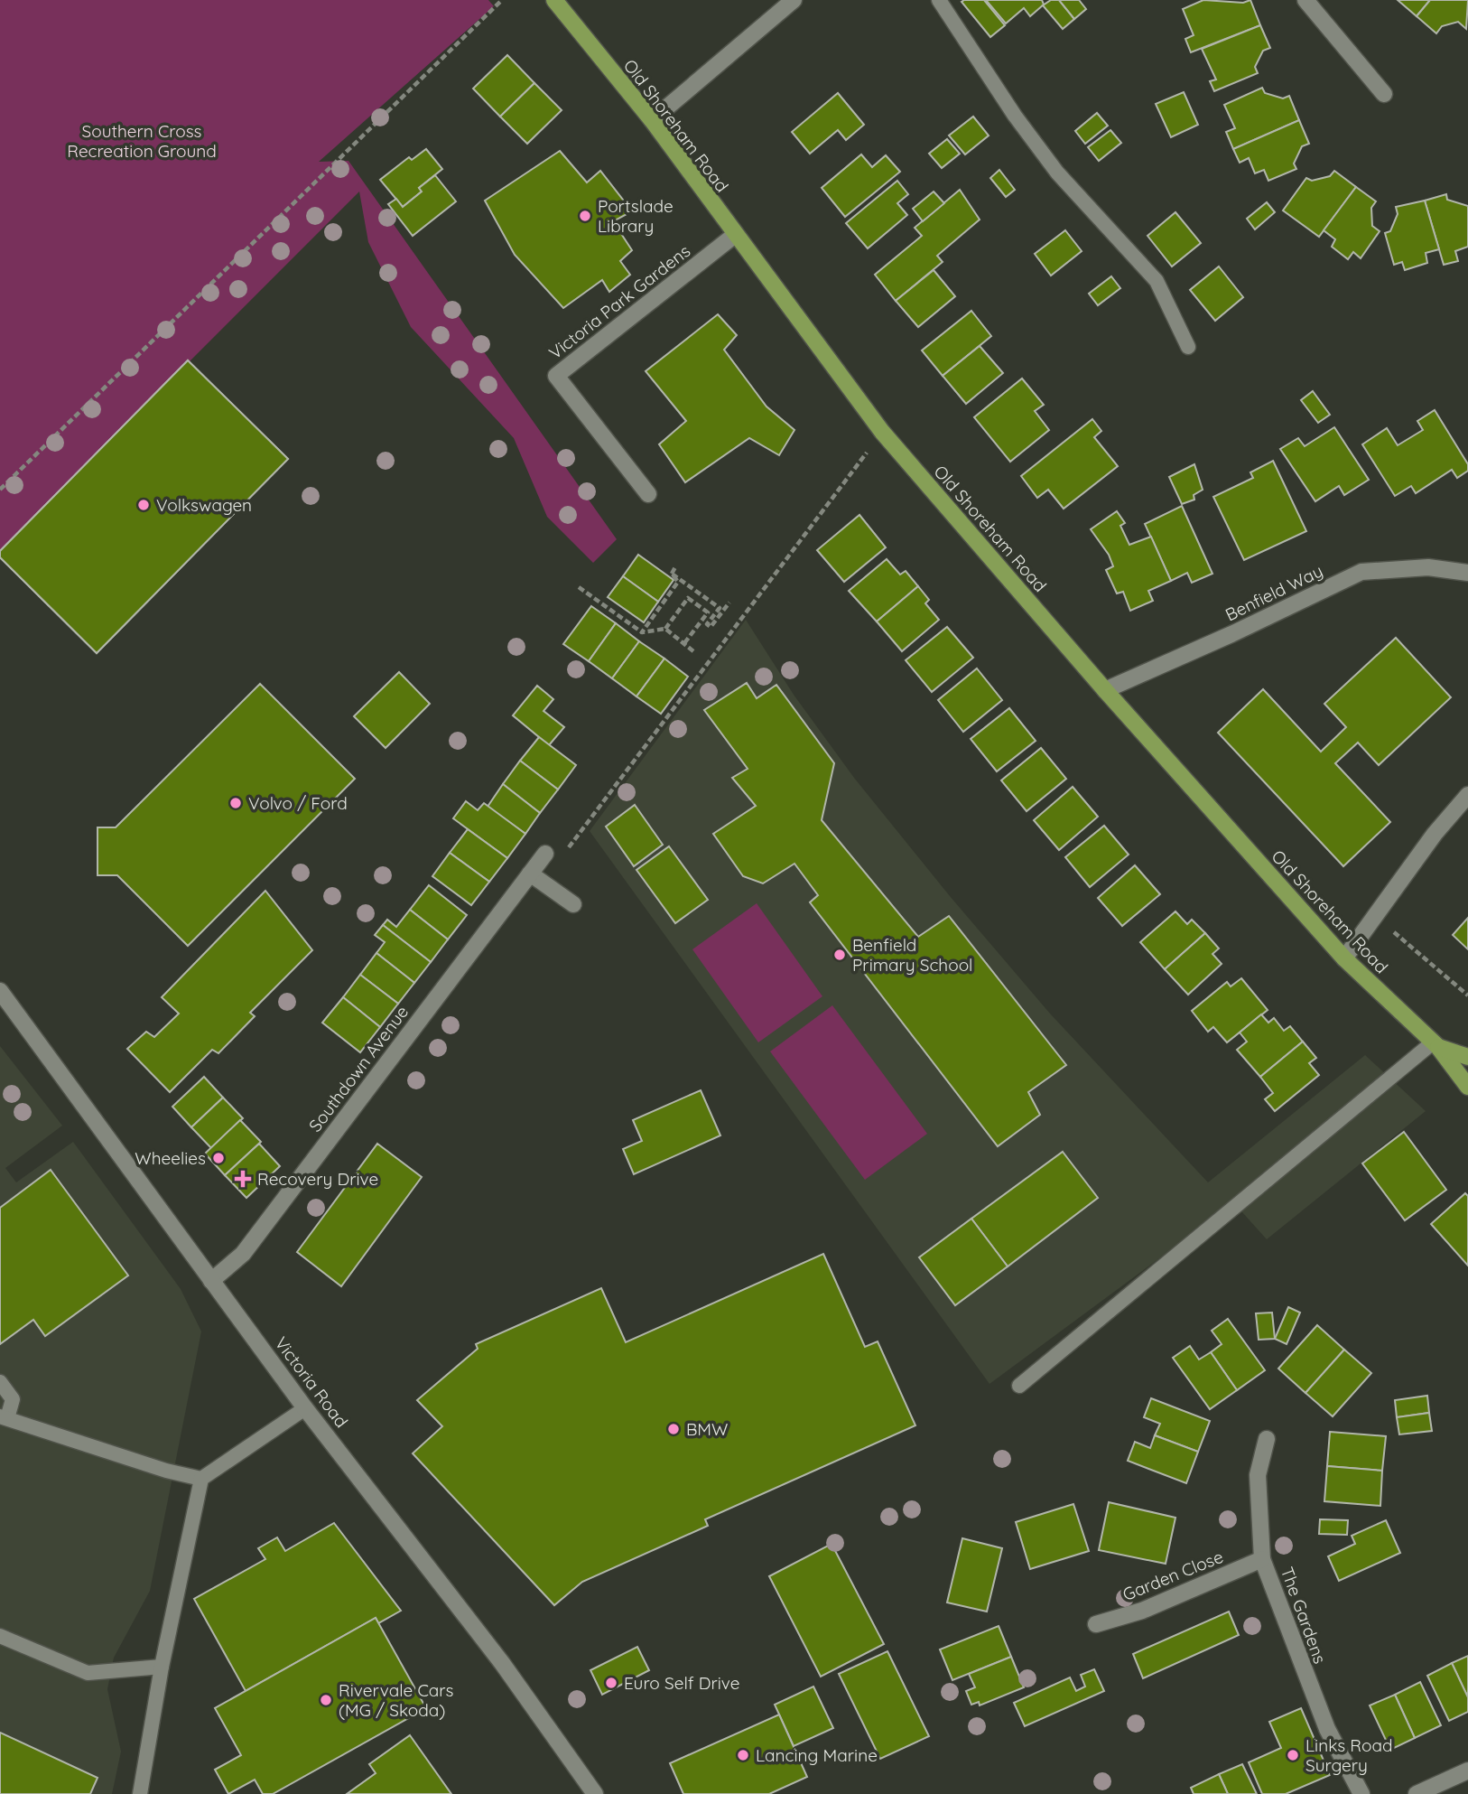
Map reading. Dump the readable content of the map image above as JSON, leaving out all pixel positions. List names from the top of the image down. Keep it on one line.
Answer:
{"streets":{"main road":["Old Shoreham Road"],"street":["Victoria Park Gardens","Benfield Way","Southdown Avenue","Victoria Road","Garden Close","The Gardens"]},"crossings":[["Old Shoreham Road","Victoria Park Gardens"],["Old Shoreham Road","Benfield Way"],["Southdown Avenue","Victoria Road"],["Garden Close","The Gardens"]],"parks":["Southern Cross Recreation Ground"],"places":{"other":["Portslade Library","Volkswagen","Volvo / Ford","Benfield Primary School","Wheelies","BMW","Euro Self Drive","Rivervale Cars (MG / Skoda)","Lancing Marine","Links Road Surgery"],"health":["Recovery Drive"]}}
